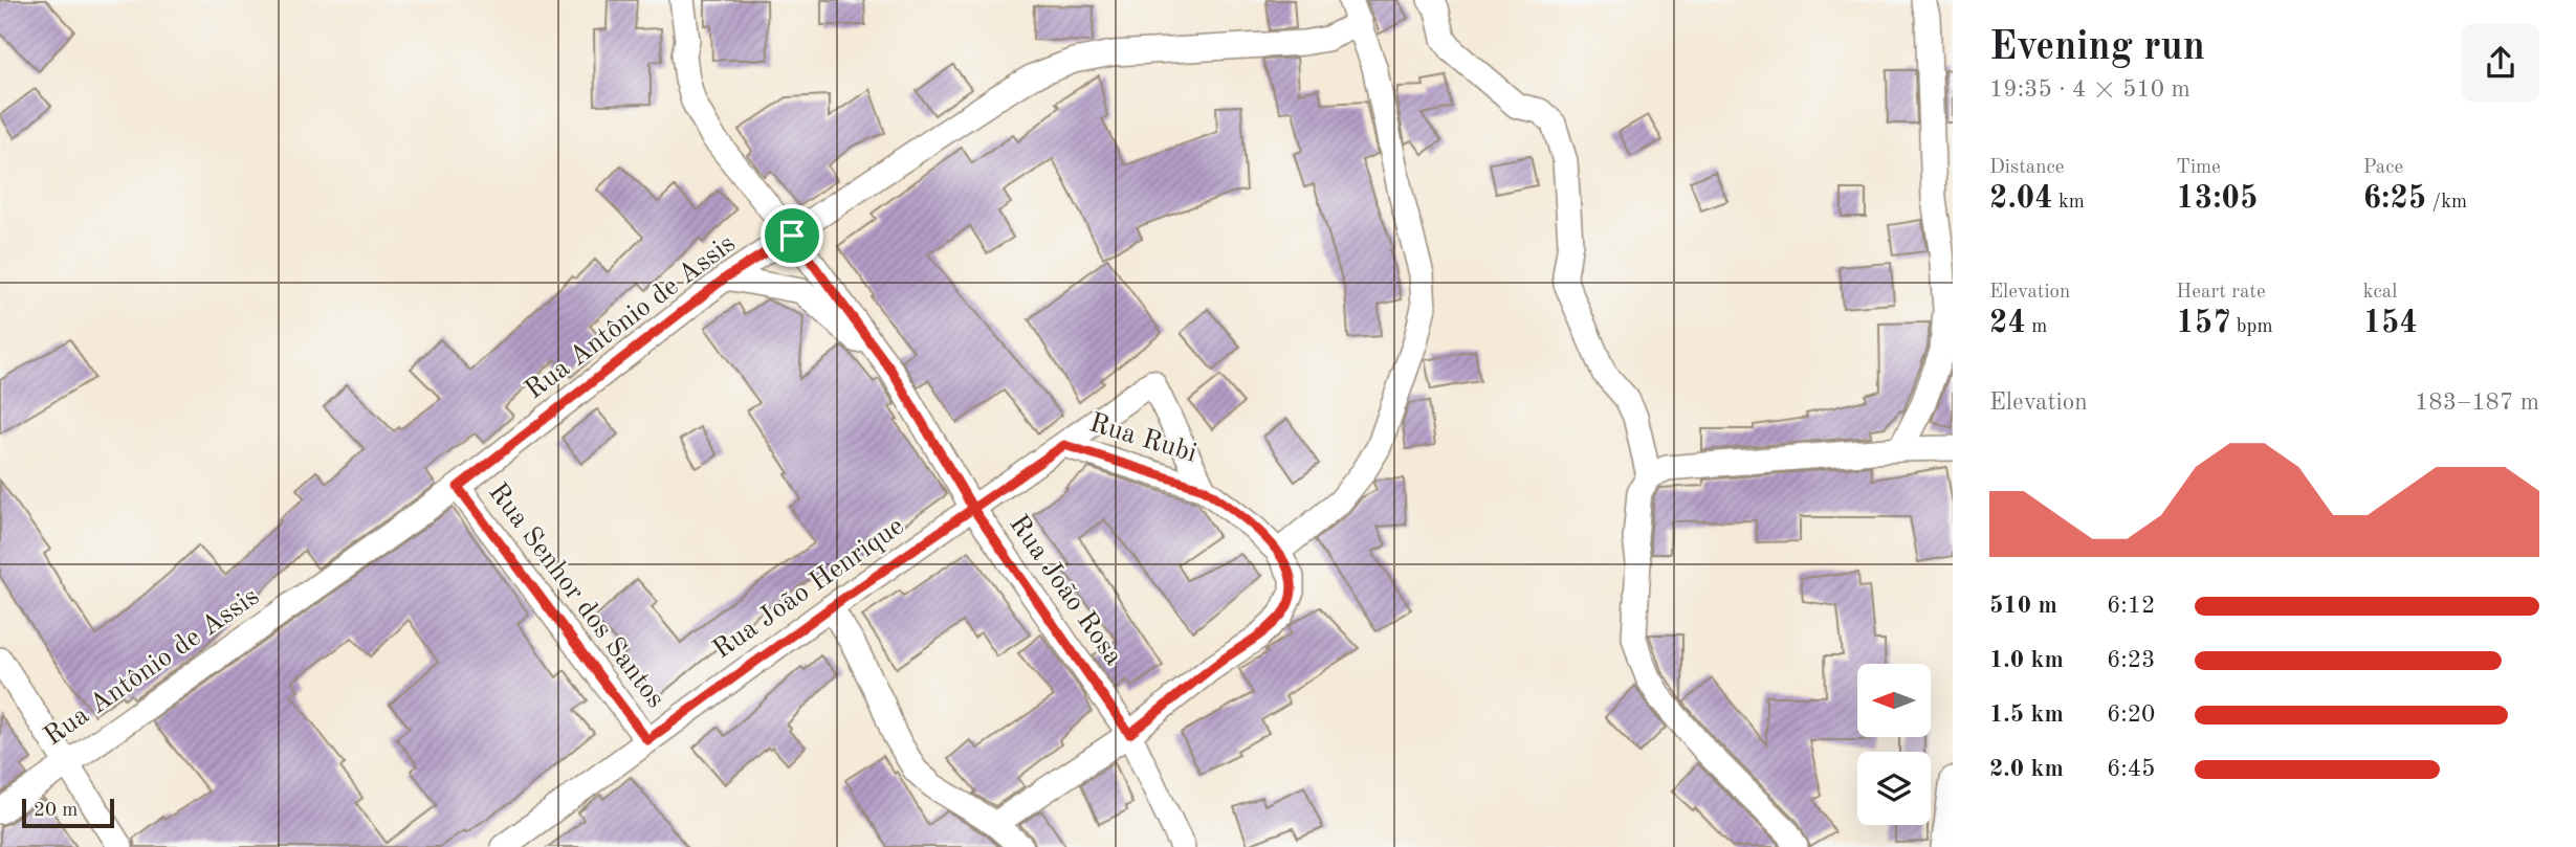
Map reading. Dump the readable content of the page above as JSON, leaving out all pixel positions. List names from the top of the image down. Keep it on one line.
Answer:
{"streets":{"street":["Rua Antônio de Assis","Rua Rubi","Rua João Henrique","Rua João Rosa","Rua Senhor dos Santos"]},"crossings":[["Rua Antônio de Assis","Rua João Rosa"],["Rua Antônio de Assis","Rua Senhor dos Santos"],["Rua Rubi","Rua João Henrique"],["Rua João Henrique","Rua João Rosa"],["Rua João Henrique","Rua Senhor dos Santos"]],"scale_bar":"20 m","north":"left","page":{"heading":["Evening run","19:35 · 4 × 510 m"],"stats":[["Distance","2.04 km"],["Time","13:05"],["Pace","6:25 /km"],["Elevation","24 m"],["Heart rate","157 bpm"],["kcal","154"]],"chart":["Elevation","183–187 m"],"list":[{"name":"510 m","note":"6:12"},{"name":"1.0 km","note":"6:23"},{"name":"1.5 km","note":"6:20"},{"name":"2.0 km","note":"6:45"}],"scale":"20 m"}}
